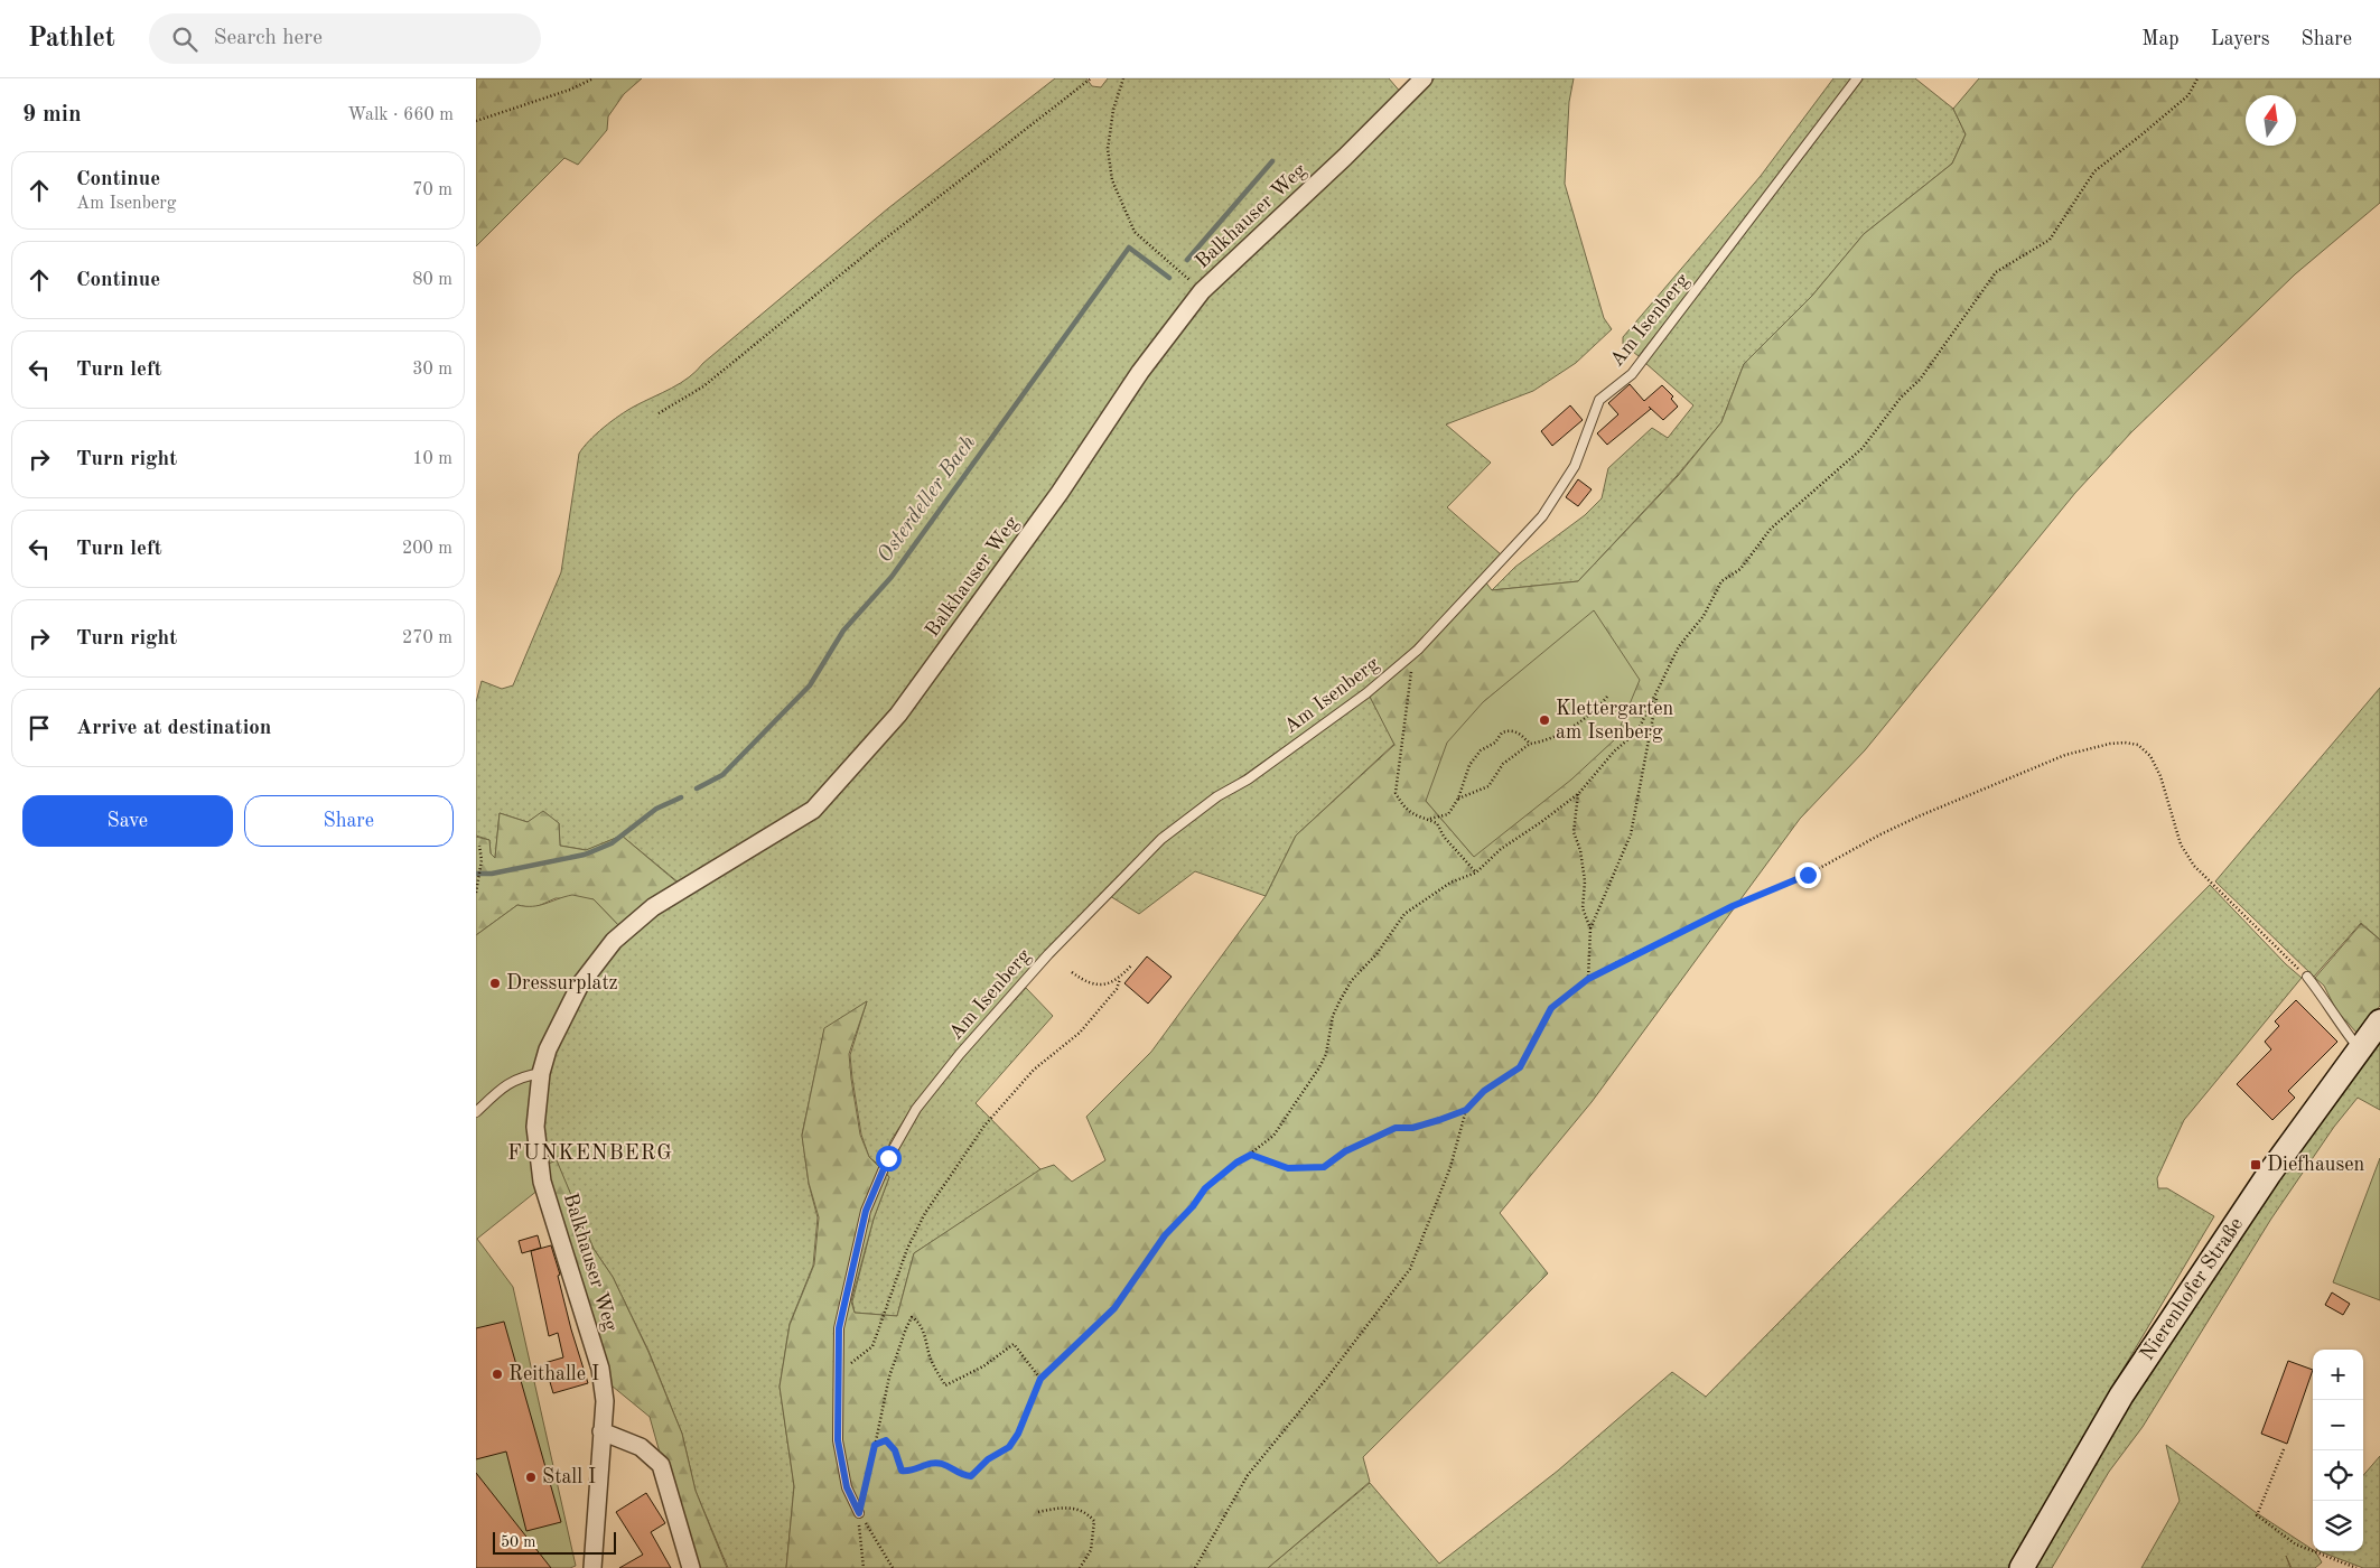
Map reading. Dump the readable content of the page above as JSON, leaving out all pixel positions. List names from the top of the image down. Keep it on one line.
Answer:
{"streets":{"main road":["Nierenhofer Straße"],"street":["Balkhauser Weg"],"lane":["Am Isenberg"]},"districts":["FUNKENBERG"],"water":["Osterdeller Bach"],"places":{"other":["Klettergarten am Isenberg","Dressurplatz","Reithalle I","Stall I"],"transit":["Diefhausen"]},"scale_bar":"50 m","north":"top","page":{"header":"Pathlet","search":"Search here","nav":["Map","Layers","Share"],"heading":["9 min","Walk · 660 m"],"list":[["Continue","Am Isenberg","70 m"],["Continue","80 m"],["Turn left","30 m"],["Turn right","10 m"],["Turn left","200 m"],["Turn right","270 m"],"Arrive at destination"],"buttons":["Save","Share"],"map_buttons":["+","−"],"scale":"50 m"}}
